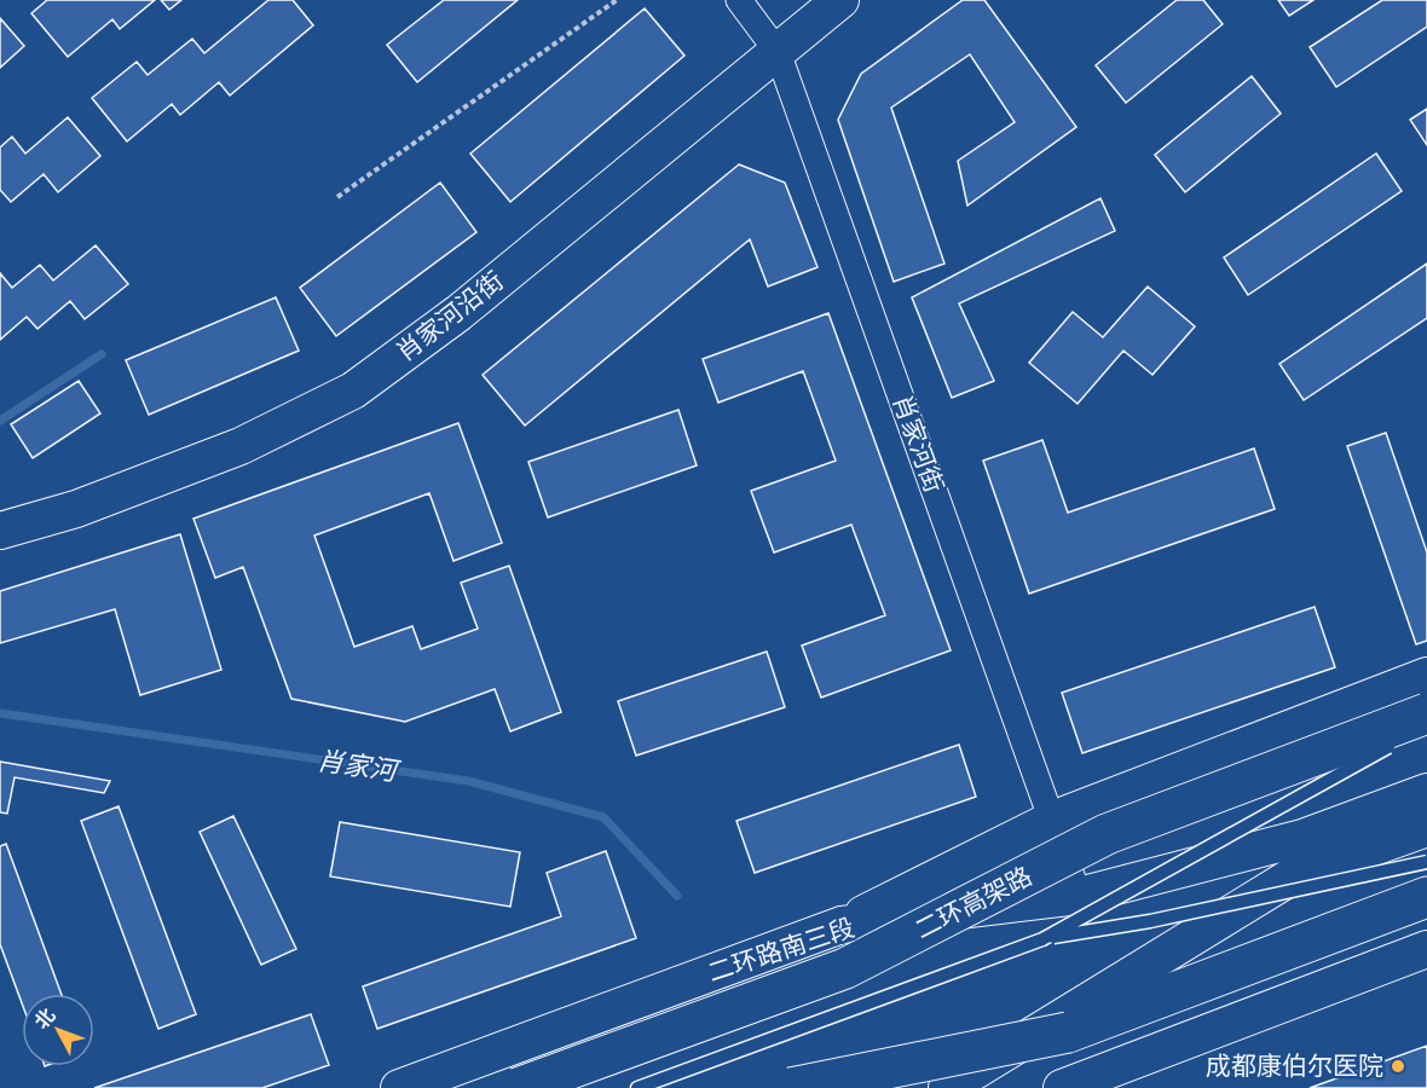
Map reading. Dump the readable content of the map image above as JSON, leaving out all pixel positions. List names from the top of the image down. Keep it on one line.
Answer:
{"streets":{"highway":["二环高架路"],"main road":["肖家河沿街","二环路南三段"],"street":["肖家河街"]},"crossings":[["肖家河沿街","肖家河街"],["肖家河街","二环路南三段"]],"water":["肖家河"],"places":["成都康伯尔医院"],"north":"top left"}
